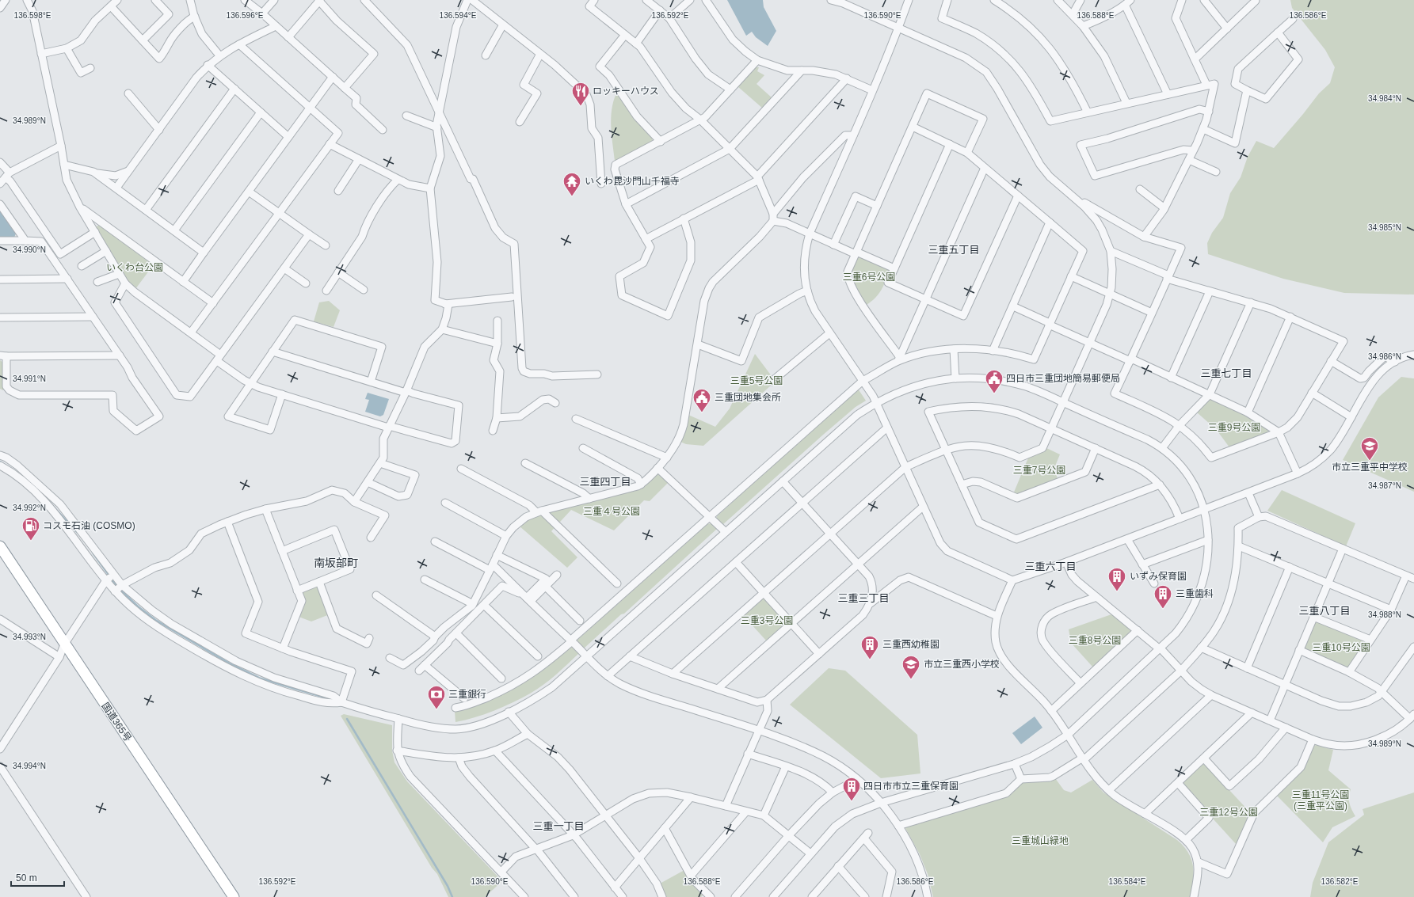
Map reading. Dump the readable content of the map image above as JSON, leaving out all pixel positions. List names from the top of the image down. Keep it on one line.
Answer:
{"streets":{"highway":["国道365号"]},"districts":["三重五丁目","三重七丁目","三重四丁目","南坂部町","三重六丁目","三重三丁目","三重八丁目","三重一丁目"],"parks":["いくわ台公園","三重6号公園","三重5号公園","三重9号公園","三重7号公園","三重４号公園","三重3号公園","三重8号公園","三重10号公園","三重11号公園 (三重平公園)","三重12号公園","三重城山緑地"],"places":{"restaurant":["ロッキーハウス"],"temple":["いくわ毘沙門山千福寺"],"public building":["四日市三重団地簡易郵便局","三重団地集会所"],"school or university":["市立三重平中学校","市立三重西小学校"],"fuel station":["コスモ石油 (COSMO)"],"building":["いずみ保育園","三重歯科","三重西幼稚園","四日市市立三重保育園"],"bank":["三重銀行"]},"scale_bar":"50 m","coordinates":["136.598°E","136.596°E","136.592°E","136.590°E","136.588°E","136.586°E","136.594°E","34.984°N","34.989°N","34.985°N","34.990°N","34.986°N","34.991°N","34.987°N","34.992°N","34.988°N","34.993°N","34.994°N","136.584°E","136.582°E"]}
